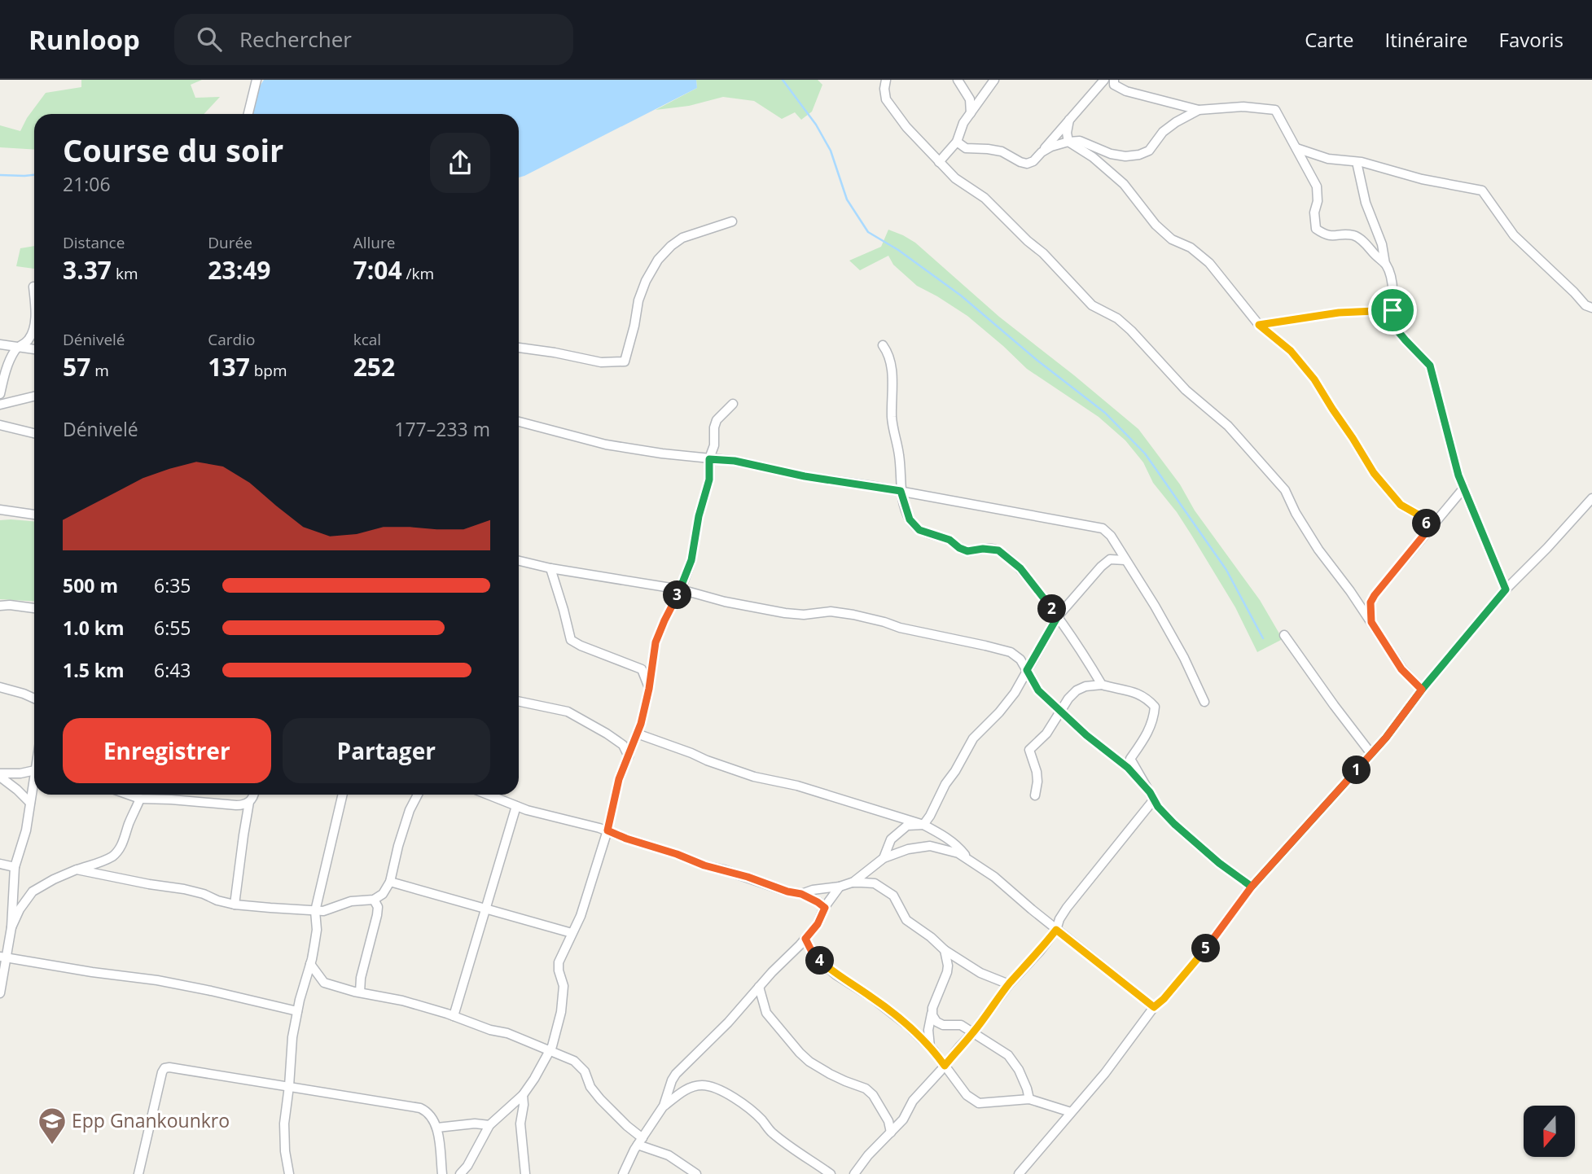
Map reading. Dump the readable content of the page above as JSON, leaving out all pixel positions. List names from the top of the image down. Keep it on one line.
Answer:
{"places":{"school or university":["Epp Gnankounkro"]},"north":"bottom","page":{"header":"Runloop","search":"Rechercher","nav":["Carte","Itinéraire","Favoris"],"heading":["Course du soir","21:06"],"stats":[["Distance","3.37 km"],["Durée","23:49"],["Allure","7:04 /km"],["Dénivelé","57 m"],["Cardio","137 bpm"],["kcal","252"]],"chart":["Dénivelé","177–233 m"],"pins":["6","3","2","1","5","4"],"list":[{"name":"500 m","note":"6:35"},{"name":"1.0 km","note":"6:55"},{"name":"1.5 km","note":"6:43"}],"buttons":["Enregistrer","Partager"]}}
